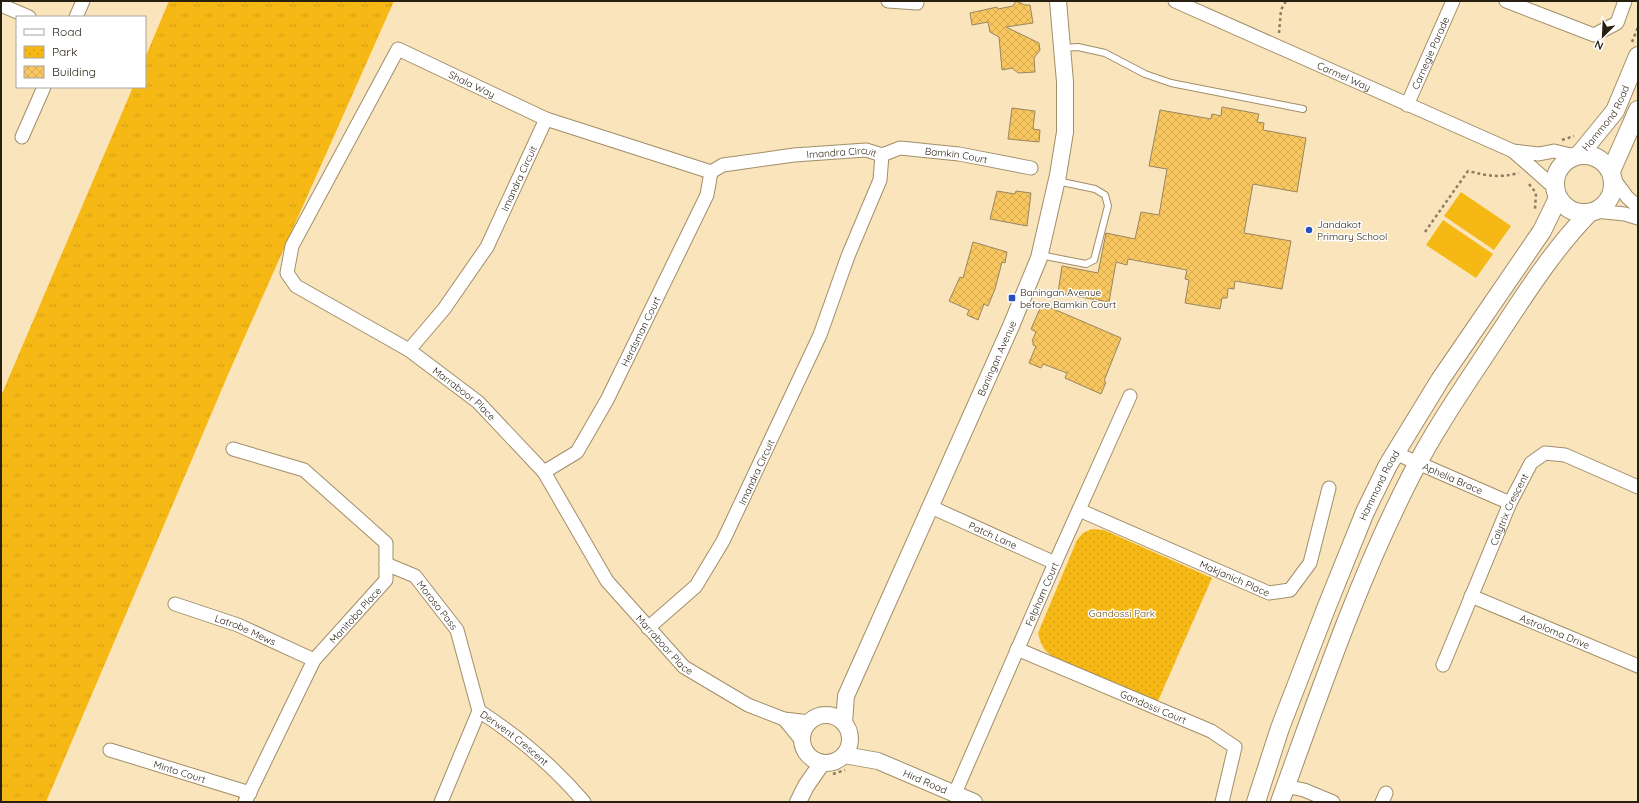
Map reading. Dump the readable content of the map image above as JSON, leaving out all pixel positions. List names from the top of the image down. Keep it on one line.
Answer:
{"streets":{"main road":["Hammond Road"],"street":["Carnegie Parade","Carmel Way","Shala Way","Imandra Circuit","Bamkin Court","Herdsman Court","Baningan Avenue","Marraboor Place","Aphelia Brace","Calytrix Crescent","Patch Lane","Makjanich Place","Felpham Court","Moroso Pass","Manitoba Place","Latrobe Mews","Astroloma Drive","Gandossi Court","Derwent Crescent","Minto Court","Hird Road"]},"crossings":[["Carnegie Parade","Carmel Way"],["Carmel Way","Hammond Road"],["Shala Way","Imandra Circuit"],["Shala Way","Marraboor Place"],["Hammond Road","Aphelia Brace"],["Imandra Circuit","Bamkin Court"],["Imandra Circuit","Herdsman Court"],["Imandra Circuit","Marraboor Place"],["Herdsman Court","Marraboor Place"],["Baningan Avenue","Marraboor Place"],["Baningan Avenue","Patch Lane"],["Baningan Avenue","Hird Road"],["Marraboor Place","Hird Road"],["Aphelia Brace","Calytrix Crescent"],["Calytrix Crescent","Astroloma Drive"],["Patch Lane","Felpham Court"],["Makjanich Place","Felpham Court"],["Felpham Court","Gandossi Court"],["Felpham Court","Hird Road"],["Moroso Pass","Manitoba Place"],["Moroso Pass","Derwent Crescent"],["Manitoba Place","Latrobe Mews"],["Manitoba Place","Minto Court"]],"parks":["Gandossi Park"],"places":{"other":["Jandakot Primary School"],"transit":["Baningan Avenue before Bamkin Court"]},"legend":["Road","Park","Building"],"north":"bottom left"}
